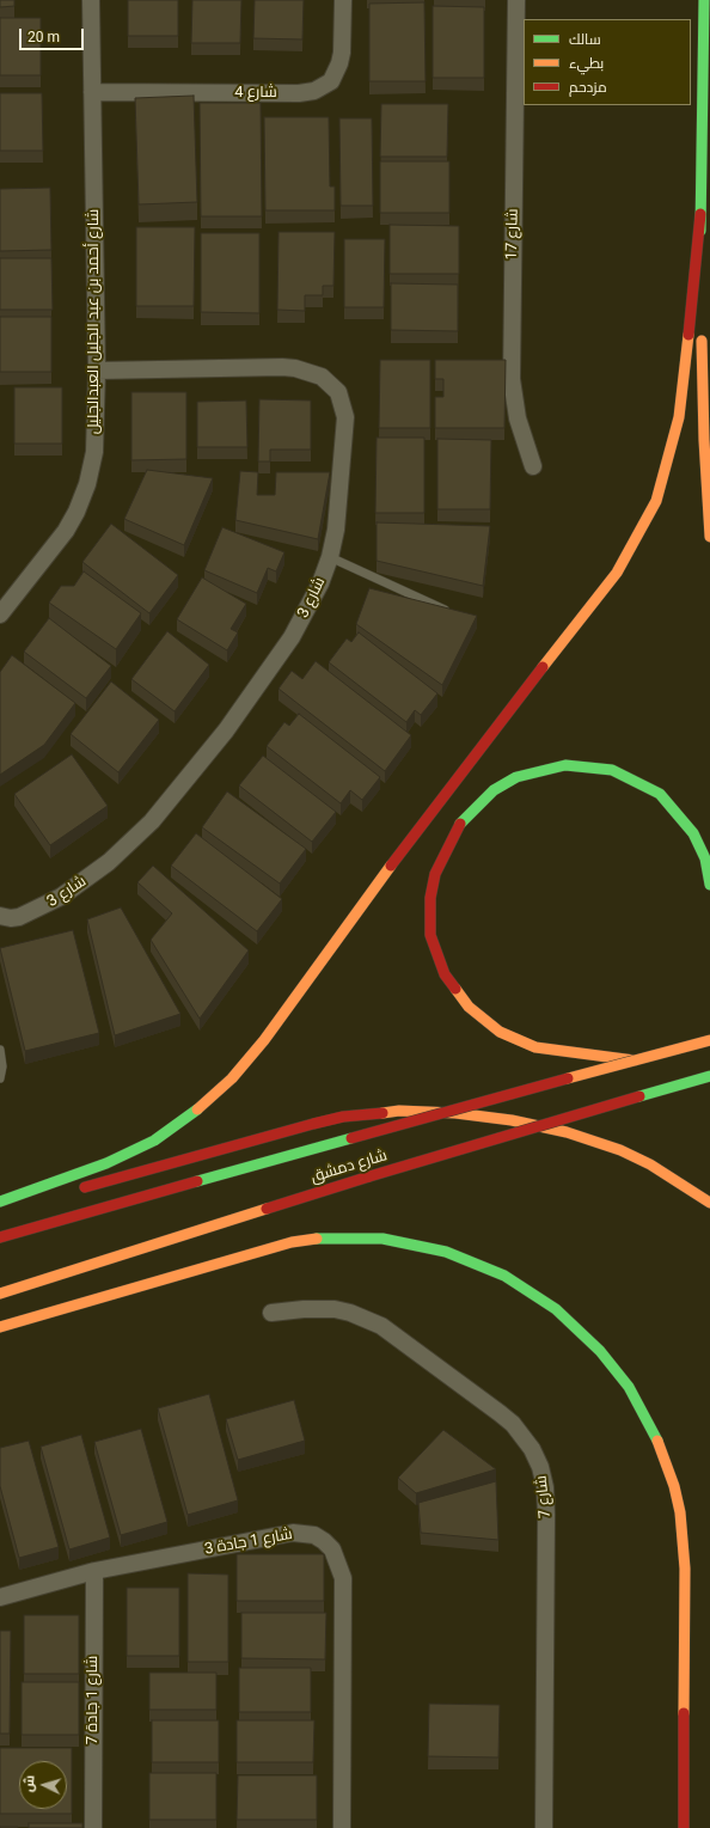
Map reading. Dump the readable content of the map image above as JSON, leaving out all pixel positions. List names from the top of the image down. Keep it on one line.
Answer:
{"streets":{"main road":["شارع دمشق"],"street":["شارع 4","شارع 17","شارع أحمد بن عبد الجليل العبدالجليل","شارع 3","شارع 7","شارع 1 جادة 3","شارع 1 جادة 7"]},"crossings":[["شارع 4","شارع أحمد بن عبد الجليل العبدالجليل"],["شارع أحمد بن عبد الجليل العبدالجليل","شارع 3"],["شارع 1 جادة 3","شارع 1 جادة 7"]],"legend":["سالك","بطيء","مزدحم"],"scale_bar":"20 m","north":"left"}
